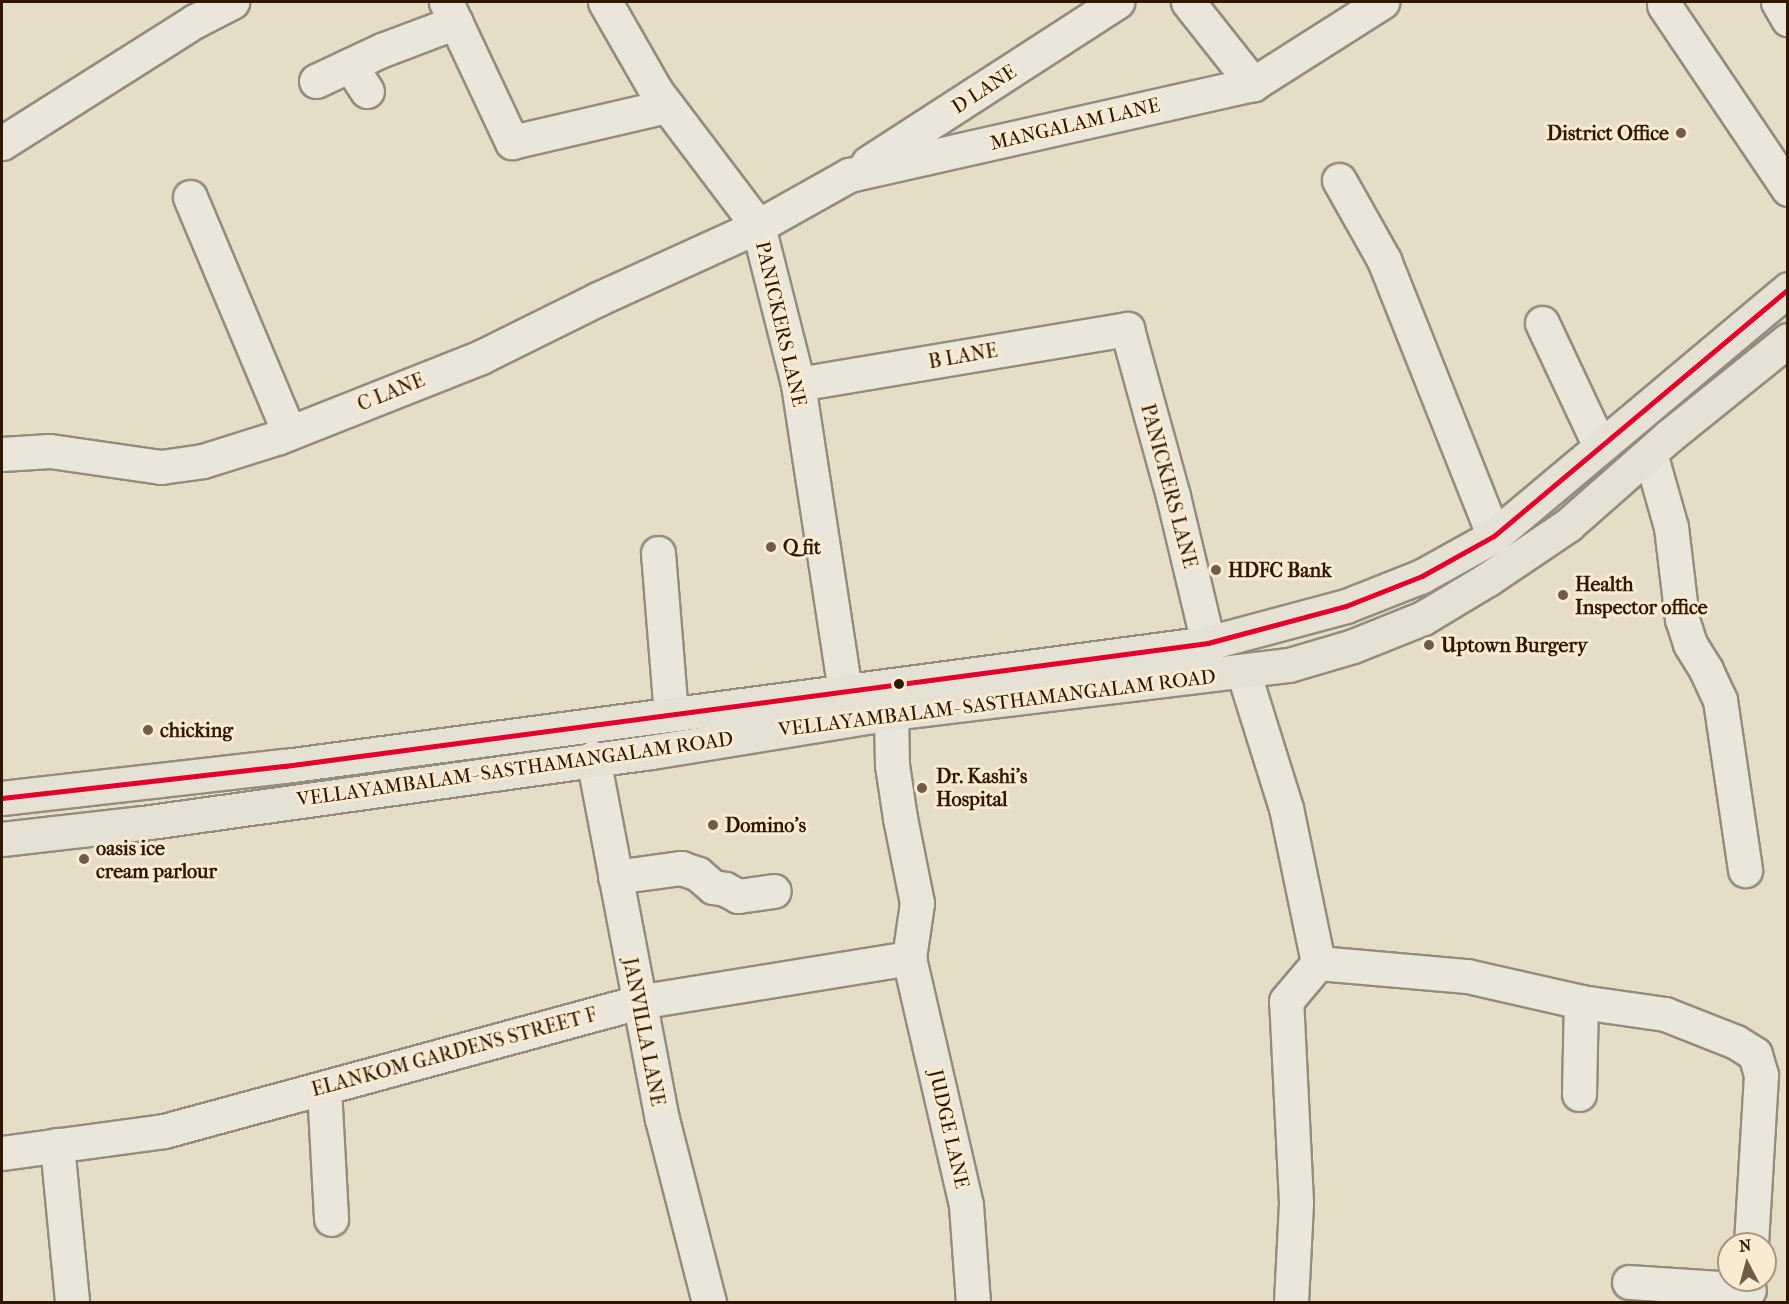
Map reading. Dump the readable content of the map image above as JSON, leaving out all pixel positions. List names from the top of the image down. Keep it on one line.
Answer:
{"streets":{"main road":["VELLAYAMBALAM- SASTHAMANGALAM ROAD"],"street":["D LANE","MANGALAM LANE","PANICKERS LANE","B LANE","C LANE","JANVILLA LANE","ELANKOM GARDENS STREET F","JUDGE LANE"]},"crossings":[["D LANE","MANGALAM LANE"],["MANGALAM LANE","PANICKERS LANE"],["MANGALAM LANE","C LANE"],["PANICKERS LANE","B LANE"],["PANICKERS LANE","C LANE"],["PANICKERS LANE","VELLAYAMBALAM- SASTHAMANGALAM ROAD"],["VELLAYAMBALAM- SASTHAMANGALAM ROAD","JANVILLA LANE"],["JANVILLA LANE","ELANKOM GARDENS STREET F"],["ELANKOM GARDENS STREET F","JUDGE LANE"]],"places":["District Office","Q fit","HDFC Bank","Health Inspector office","Uptown Burgery","chicking","Dr. Kashi's Hospital","Domino's","oasis ice cream parlour"],"north":"top"}
